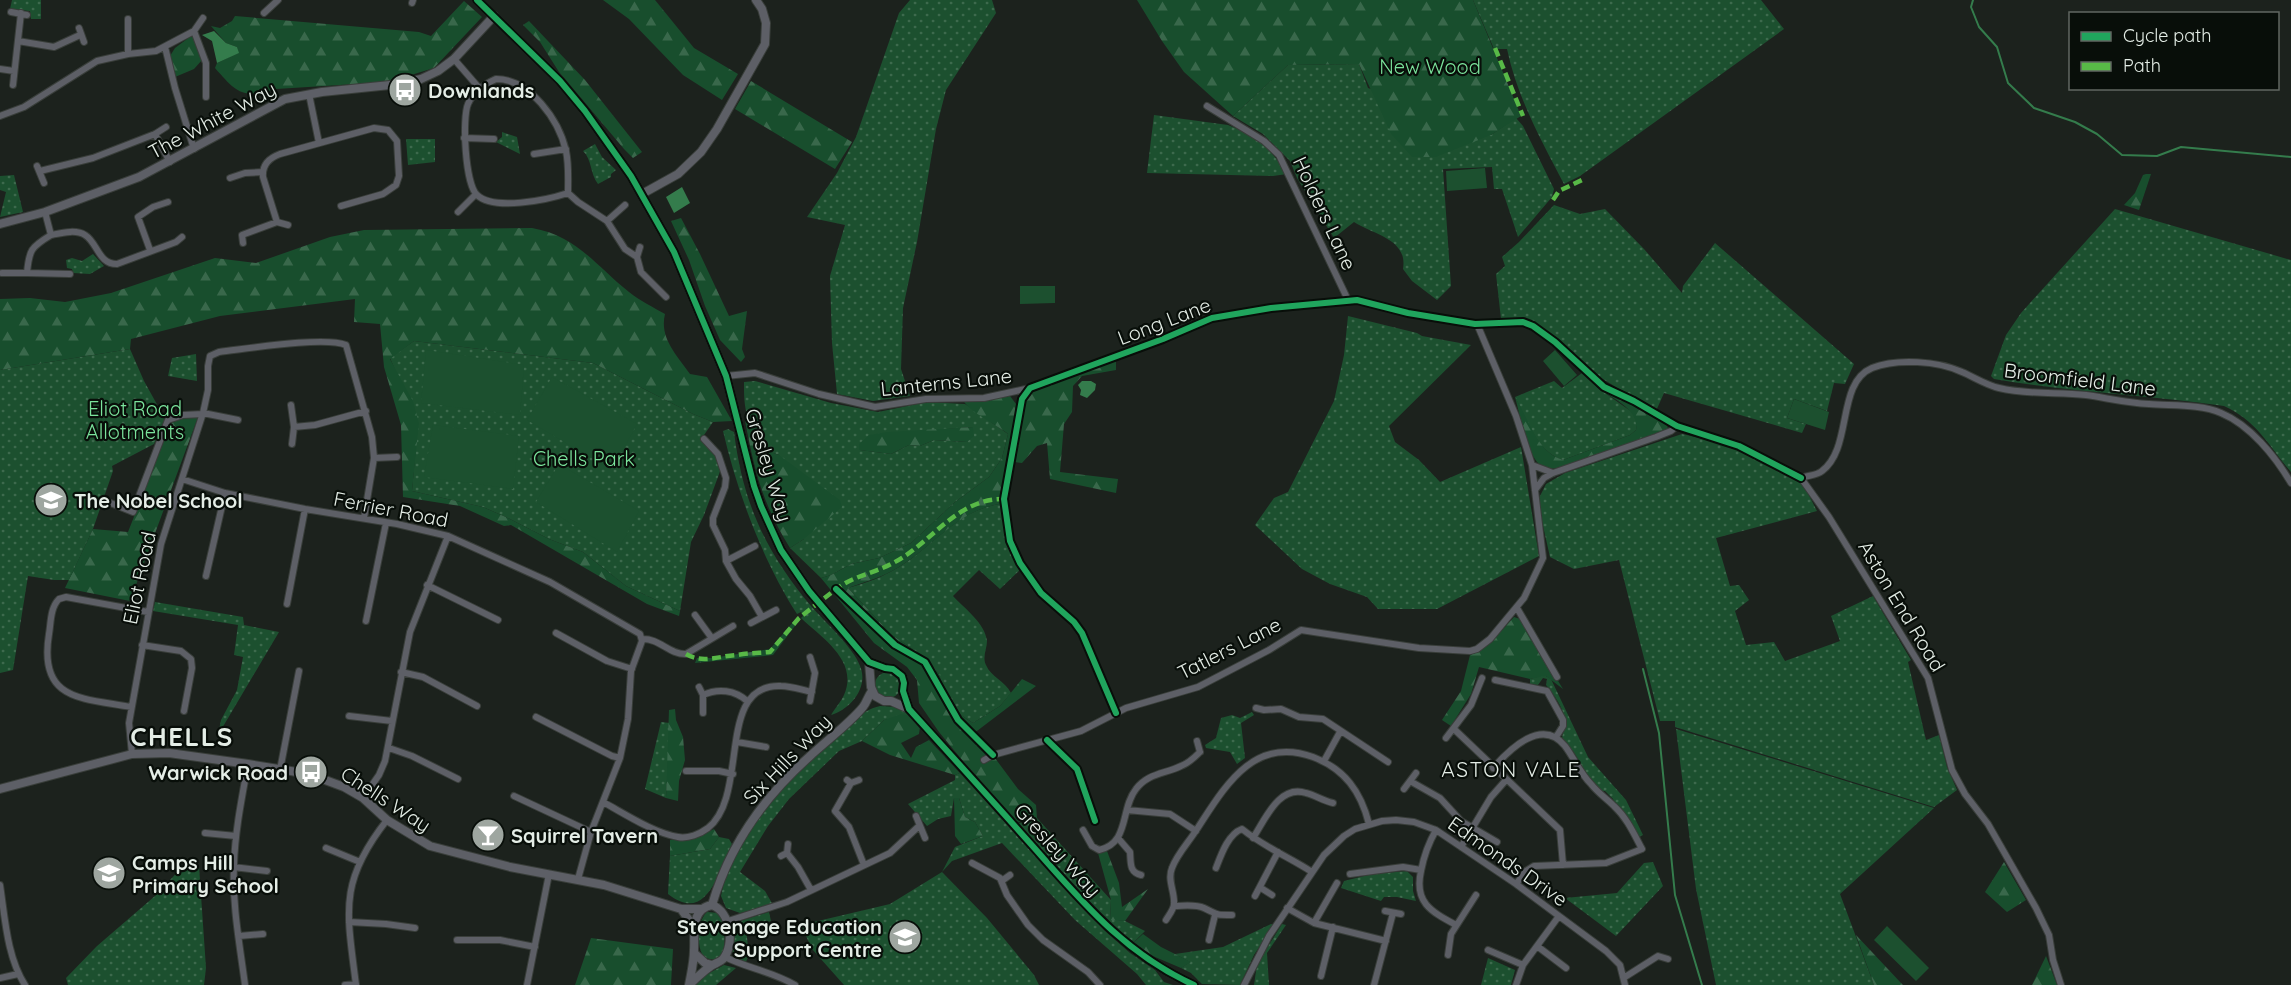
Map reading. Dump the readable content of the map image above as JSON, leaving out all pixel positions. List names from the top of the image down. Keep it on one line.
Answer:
{"streets":{"street":["The White Way","Holders Lane","Long Lane","Broomfield Lane","Lanterns Lane","Gresley Way","Ferrier Road","Eliot Road","Aston End Road","Tatlers Lane","Six Hills Way","Chells Way","Edmonds Drive"]},"crossings":[["The White Way","Gresley Way"],["Holders Lane","Long Lane"],["Long Lane","Broomfield Lane"],["Long Lane","Lanterns Lane"],["Long Lane","Aston End Road"],["Long Lane","Tatlers Lane"],["Broomfield Lane","Aston End Road"],["Lanterns Lane","Gresley Way"],["Gresley Way","Six Hills Way"],["Ferrier Road","Eliot Road"],["Eliot Road","Chells Way"],["Six Hills Way","Chells Way"]],"districts":["CHELLS","ASTON VALE"],"parks":["New Wood","Eliot Road Allotments","Chells Park"],"places":{"bus stop":["Downlands","Warwick Road"],"school or university":["The Nobel School","Camps Hill Primary School","Stevenage Education Support Centre"],"bar":["Squirrel Tavern"]},"legend":["Cycle path","Path"]}
